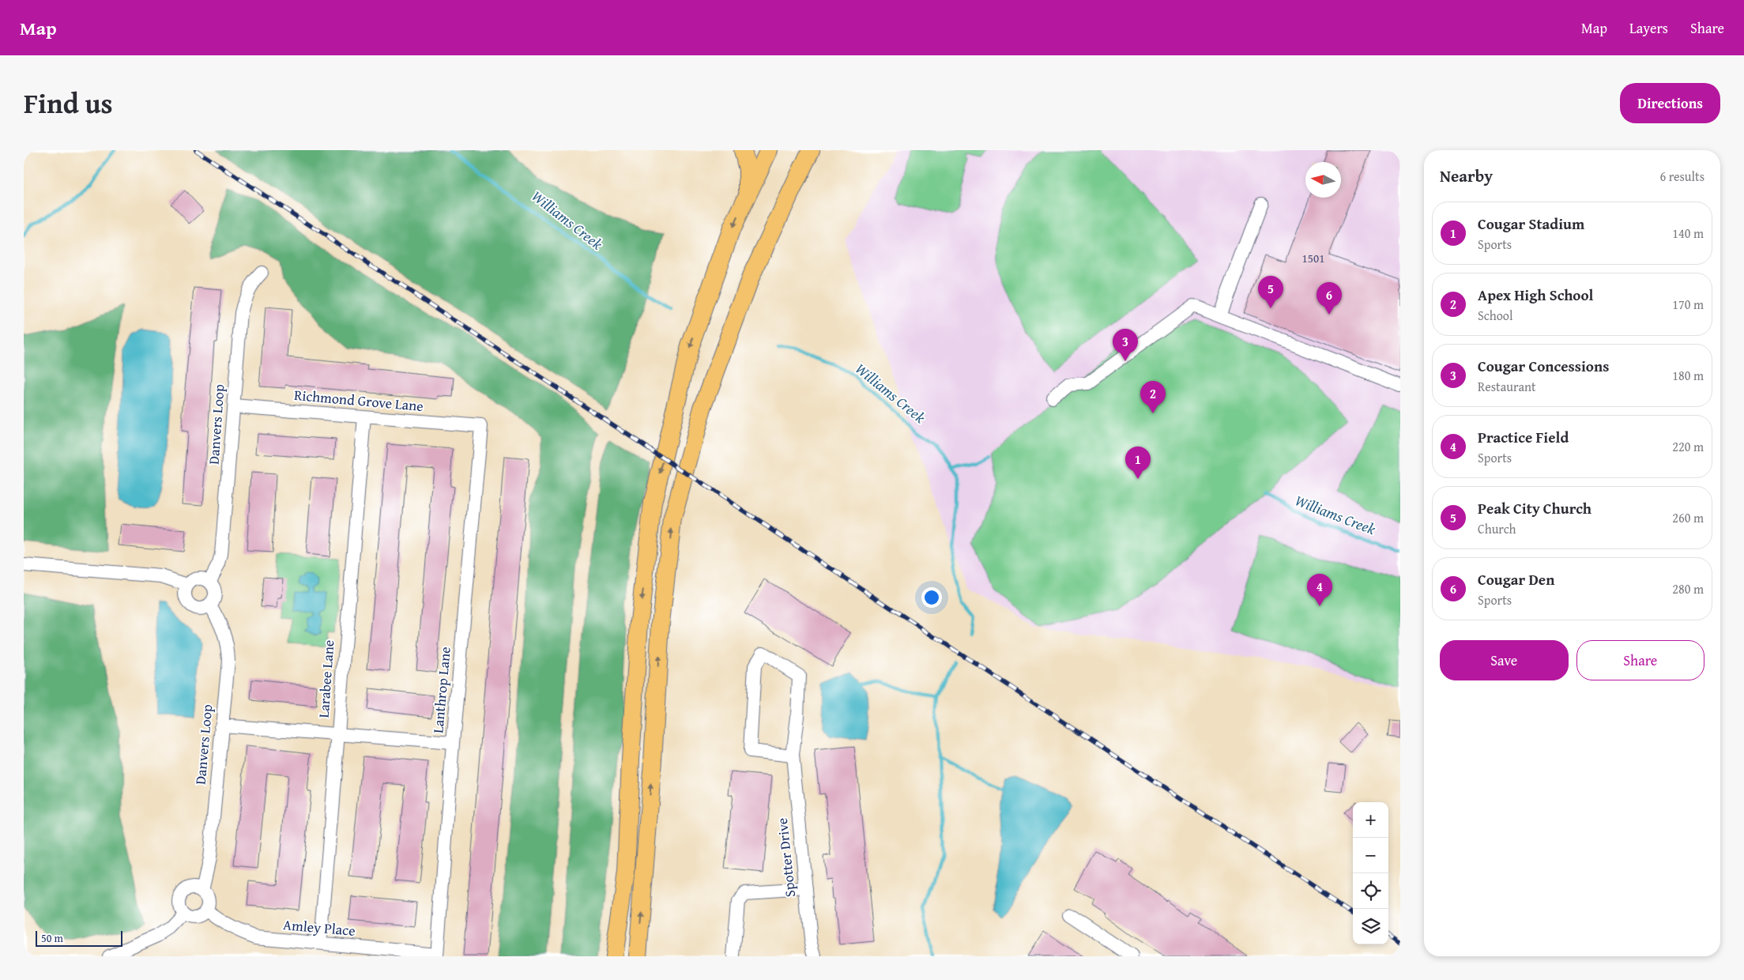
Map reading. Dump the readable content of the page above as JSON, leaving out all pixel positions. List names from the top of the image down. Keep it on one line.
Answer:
{"streets":{"street":["Richmond Grove Lane","Danvers Loop","Larabee Lane","Lanthrop Lane","Spotter Drive","Amley Place"]},"crossings":[["Richmond Grove Lane","Danvers Loop"],["Richmond Grove Lane","Larabee Lane"],["Richmond Grove Lane","Lanthrop Lane"],["Danvers Loop","Amley Place"],["Larabee Lane","Amley Place"],["Lanthrop Lane","Amley Place"]],"water":["Williams Creek"],"house_numbers":["1501"],"scale_bar":"50 m","north":"left","page":{"header":"Map","nav":["Map","Layers","Share"],"title":"Find us","buttons":["Directions",["Save","Share"]],"heading":["Nearby","6 results"],"list":[{"mark":"1","name":"Cougar Stadium","note":"Sports","value":"140 m"},{"mark":"2","name":"Apex High School","note":"School","value":"170 m"},{"mark":"3","name":"Cougar Concessions","note":"Restaurant","value":"180 m"},{"mark":"4","name":"Practice Field","note":"Sports","value":"220 m"},{"mark":"5","name":"Peak City Church","note":"Church","value":"260 m"},{"mark":"6","name":"Cougar Den","note":"Sports","value":"280 m"}],"pins":["5","6","3","2","1","4"],"map_buttons":["+","−"],"scale":"50 m"}}
